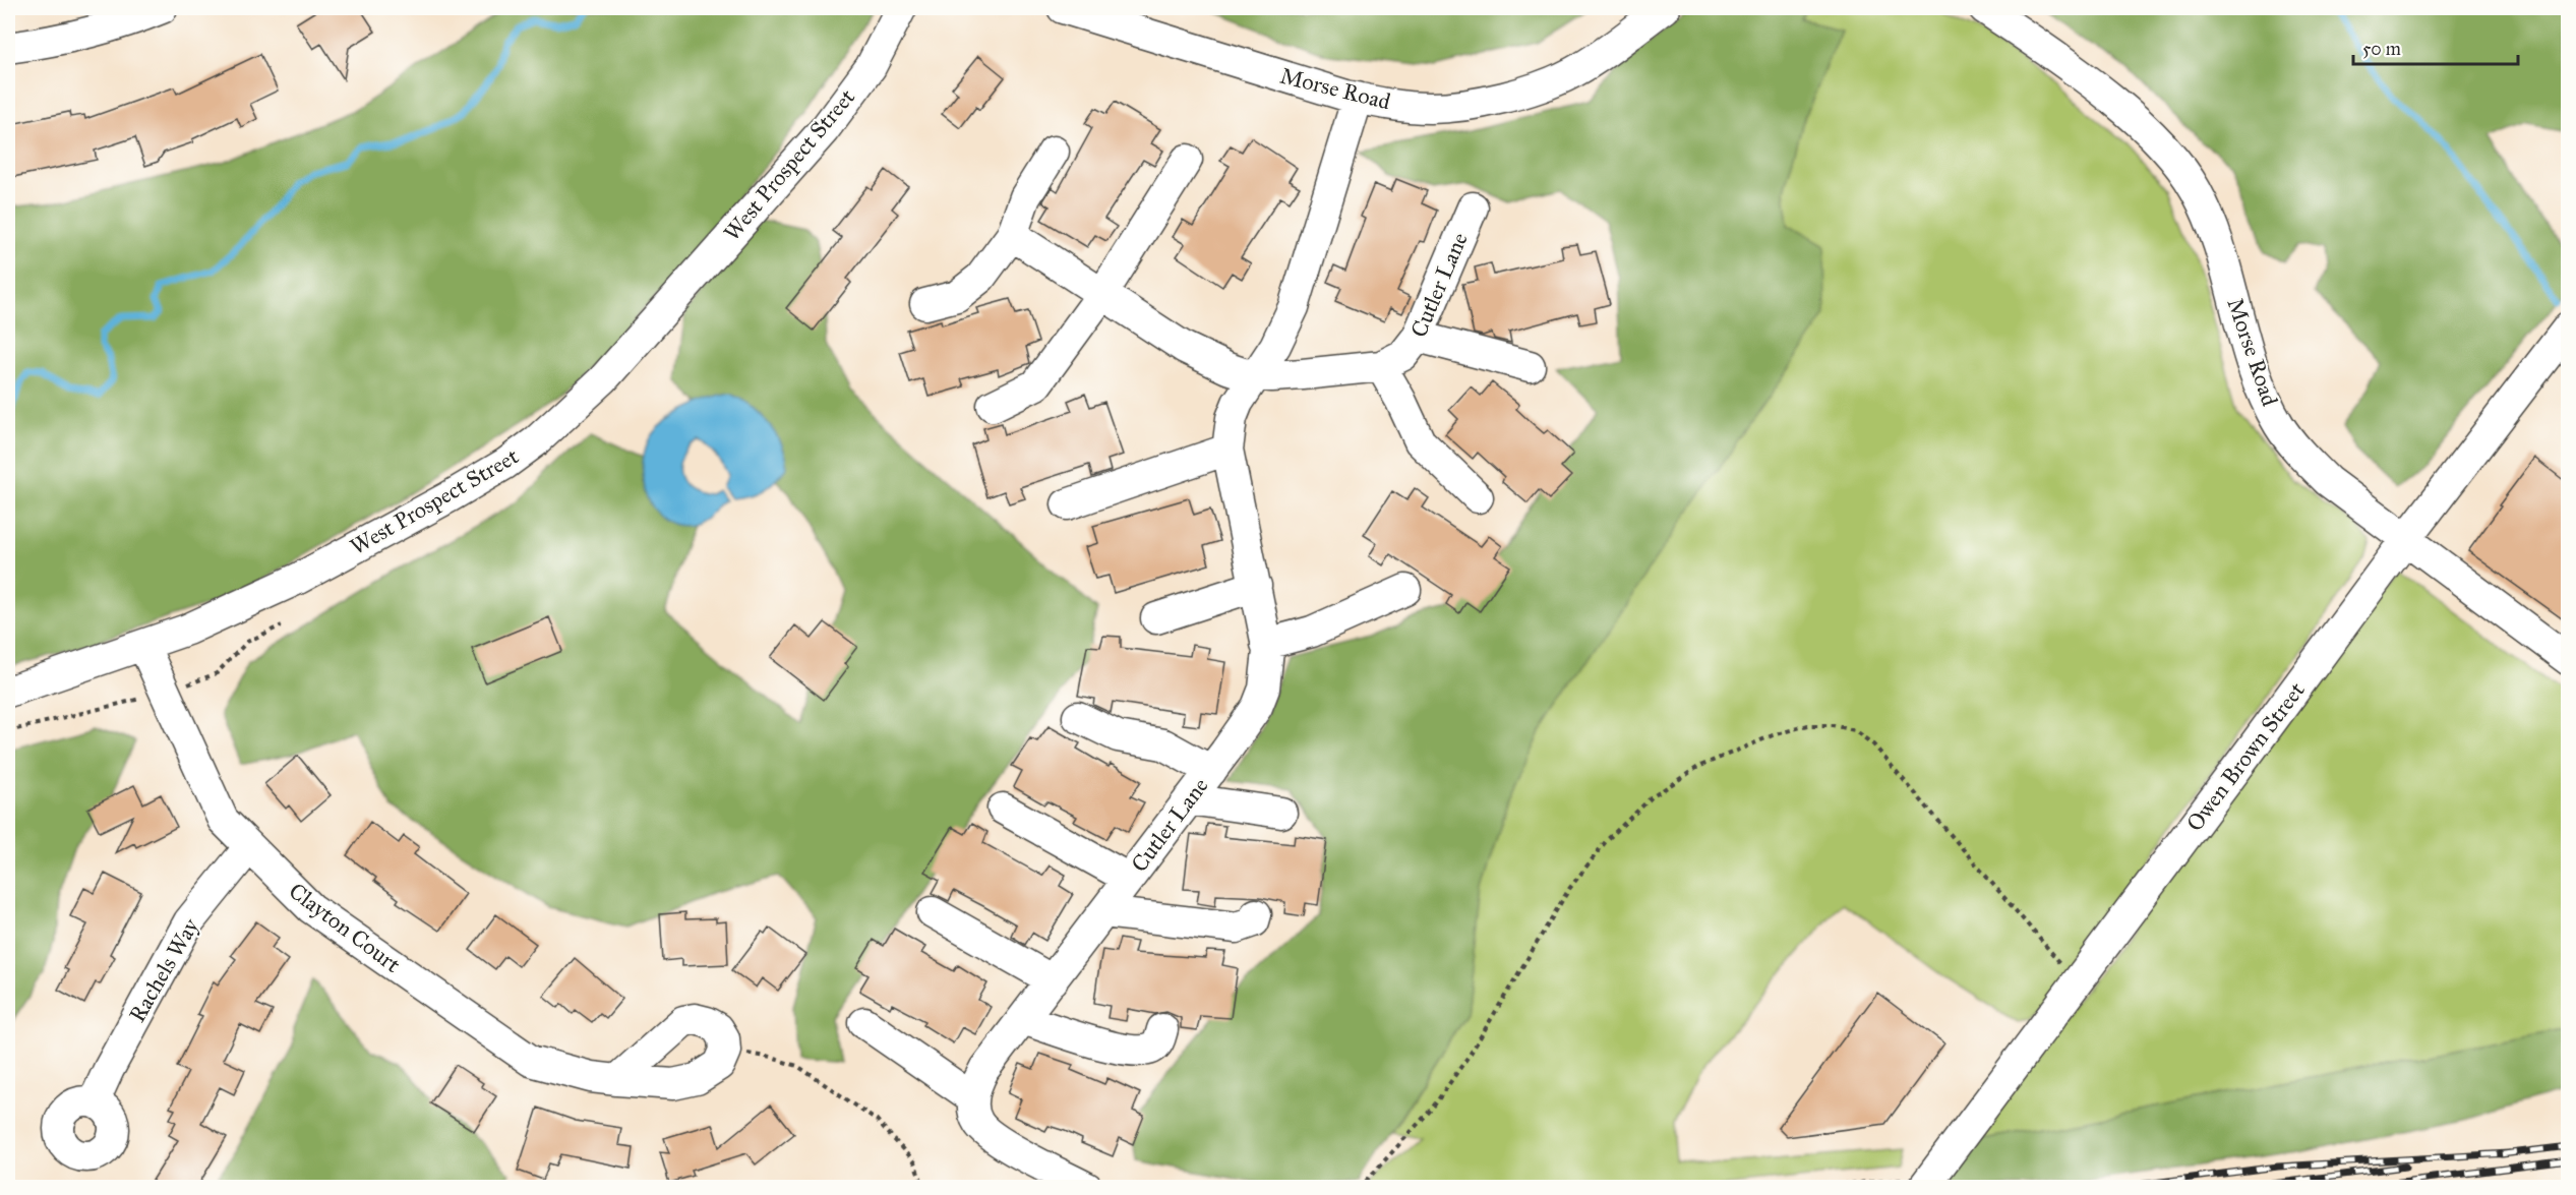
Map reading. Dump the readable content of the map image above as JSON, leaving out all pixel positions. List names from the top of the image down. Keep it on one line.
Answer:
{"streets":{"street":["Morse Road","West Prospect Street","Cutler Lane","Owen Brown Street","Clayton Court","Rachels Way"]},"crossings":[["Morse Road","Cutler Lane"],["Morse Road","Owen Brown Street"],["West Prospect Street","Clayton Court"],["Clayton Court","Rachels Way"]],"scale_bar":"50 m"}
